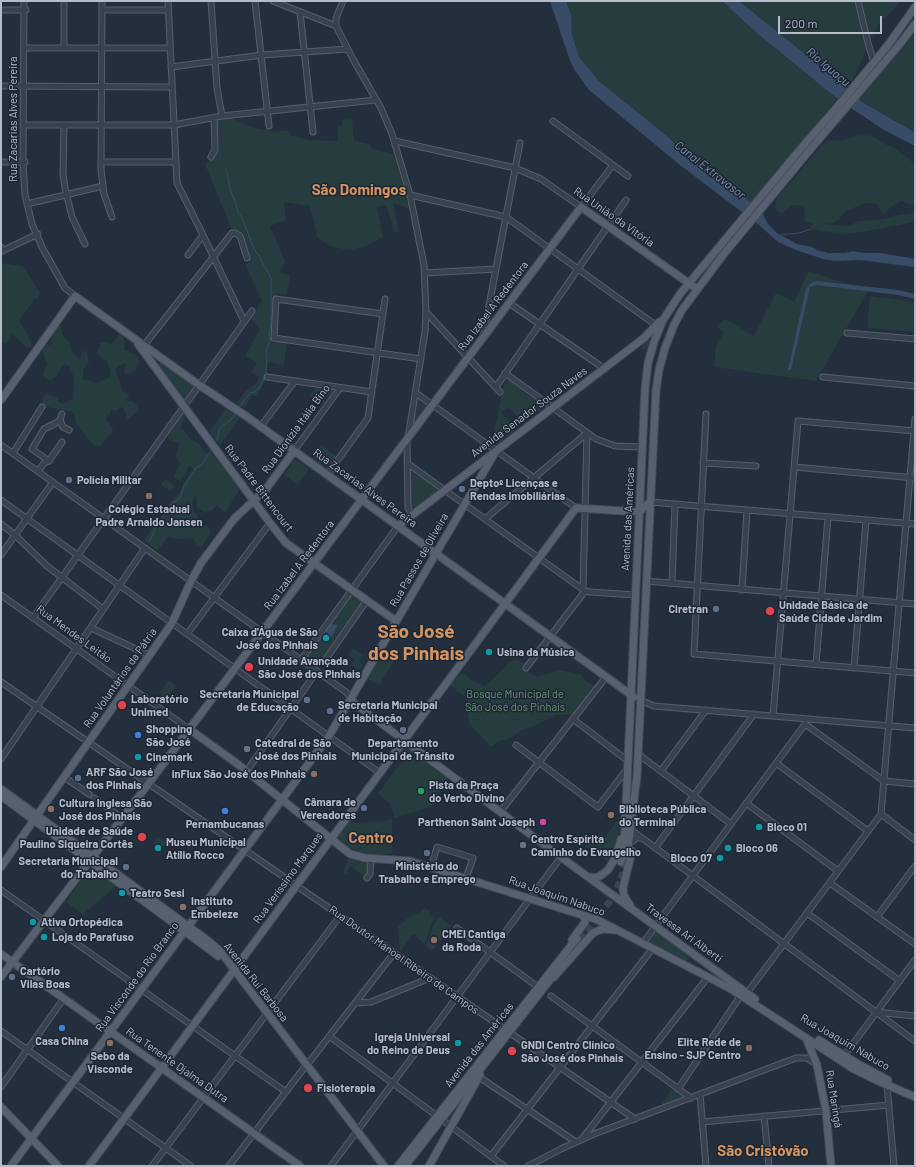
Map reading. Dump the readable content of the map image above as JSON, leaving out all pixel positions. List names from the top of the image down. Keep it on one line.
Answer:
{"streets":{"main road":["Rua Zacarias Alves Pereira","Rua União da Vitória","Rua Izabel A Redentora","Avenida Senador Souza Naves","Rua Dionízia Itália Bino","Rua Padre Bittencourt","Avenida das Américas","Rua Passos de Oliveira","Rua Mendes Leitão","Rua Voluntários da Pátria","Rua Veríssimo Marques","Rua Joaquim Nabuco","Travessa Ari Alberti","Rua Visconde do Rio Branco","Avenida Rui Barbosa","Rua Tenente Djalma Dutra","Rua Maringá"],"street":["Rua Doutor Manoel Ribeiro de Campos"]},"crossings":[["Rua Zacarias Alves Pereira","Rua Izabel A Redentora"],["Rua Zacarias Alves Pereira","Avenida Senador Souza Naves"],["Rua Zacarias Alves Pereira","Rua Dionízia Itália Bino"],["Rua Zacarias Alves Pereira","Rua Padre Bittencourt"],["Rua Zacarias Alves Pereira","Avenida das Américas"],["Rua Zacarias Alves Pereira","Rua Passos de Oliveira"],["Rua Zacarias Alves Pereira","Rua Veríssimo Marques"],["Rua União da Vitória","Rua Izabel A Redentora"],["Rua União da Vitória","Avenida das Américas"],["Rua Izabel A Redentora","Rua Padre Bittencourt"],["Rua Izabel A Redentora","Rua Mendes Leitão"],["Rua Izabel A Redentora","Rua Doutor Manoel Ribeiro de Campos"],["Rua Izabel A Redentora","Avenida Rui Barbosa"],["Rua Izabel A Redentora","Rua Tenente Djalma Dutra"],["Avenida Senador Souza Naves","Avenida das Américas"],["Avenida Senador Souza Naves","Rua Passos de Oliveira"],["Rua Dionízia Itália Bino","Rua Padre Bittencourt"],["Rua Dionízia Itália Bino","Rua Voluntários da Pátria"],["Rua Padre Bittencourt","Rua Passos de Oliveira"],["Rua Padre Bittencourt","Rua Voluntários da Pátria"],["Avenida das Américas","Rua Doutor Manoel Ribeiro de Campos"],["Rua Passos de Oliveira","Rua Joaquim Nabuco"],["Rua Passos de Oliveira","Travessa Ari Alberti"],["Rua Passos de Oliveira","Rua Visconde do Rio Branco"],["Rua Mendes Leitão","Rua Voluntários da Pátria"],["Rua Mendes Leitão","Rua Joaquim Nabuco"],["Rua Voluntários da Pátria","Rua Doutor Manoel Ribeiro de Campos"],["Rua Voluntários da Pátria","Avenida Rui Barbosa"],["Rua Veríssimo Marques","Rua Joaquim Nabuco"],["Rua Veríssimo Marques","Travessa Ari Alberti"],["Rua Veríssimo Marques","Rua Doutor Manoel Ribeiro de Campos"],["Rua Veríssimo Marques","Avenida Rui Barbosa"],["Rua Veríssimo Marques","Rua Tenente Djalma Dutra"],["Rua Joaquim Nabuco","Travessa Ari Alberti"],["Rua Joaquim Nabuco","Rua Visconde do Rio Branco"],["Rua Joaquim Nabuco","Rua Maringá"],["Rua Doutor Manoel Ribeiro de Campos","Rua Visconde do Rio Branco"],["Rua Visconde do Rio Branco","Avenida Rui Barbosa"],["Rua Visconde do Rio Branco","Rua Tenente Djalma Dutra"]],"districts":["São Domingos","São José dos Pinhais","Centro","São Cristóvão"],"water":["Rio Iguaçu","Canal Extravasor"],"parks":["Bosque Municipal de São José dos Pinhais"],"places":["Polícia Militar","Deptoº Licenças e Rendas Imobiliárias","Colégio Estadual Padre Arnaldo Jansen","Ciretran","Unidade Básica de Saúde Cidade Jardim","Caixa d'Água de São José dos Pinhais","Usina da Música","Unidade Avançada São José dos Pinhais","Secretaria Municipal de Educação","Laboratório Unimed","Secretaria Municipal de Habitação","Departamento Municipal de Trânsito","Shopping São José","Catedral de São José dos Pinhais","Cinemark","inFlux São José dos Pinhais","ARF São José dos Pinhais","Pista da Praça do Verbo Divino","Câmara de Vereadores","Cultura Inglesa São José dos Pinhais","Pernambucanas","Biblioteca Pública do Terminal","Parthenon Saint Joseph","Bloco 01","Unidade de Saúde Paulino Siqueira Cortês","Centro Espírita Caminho do Evangelho","Museu Municipal Atílio Rocco","Bloco 06","Ministério do Trabalho e Emprego","Bloco 07","Secretaria Municipal do Trabalho","Teatro Sesi","Instituto Embeleze","Ativa Ortopédica","Loja do Parafuso","CMEI Cantiga da Roda","Cartório Vilas Boas","Casa China","Sebo da Visconde","Igreja Universal do Reino de Deus","Elite Rede de Ensino - SJP Centro","GNDI Centro Clínico São José dos Pinhais","Fisioterapia"],"scale_bar":"200 m"}
